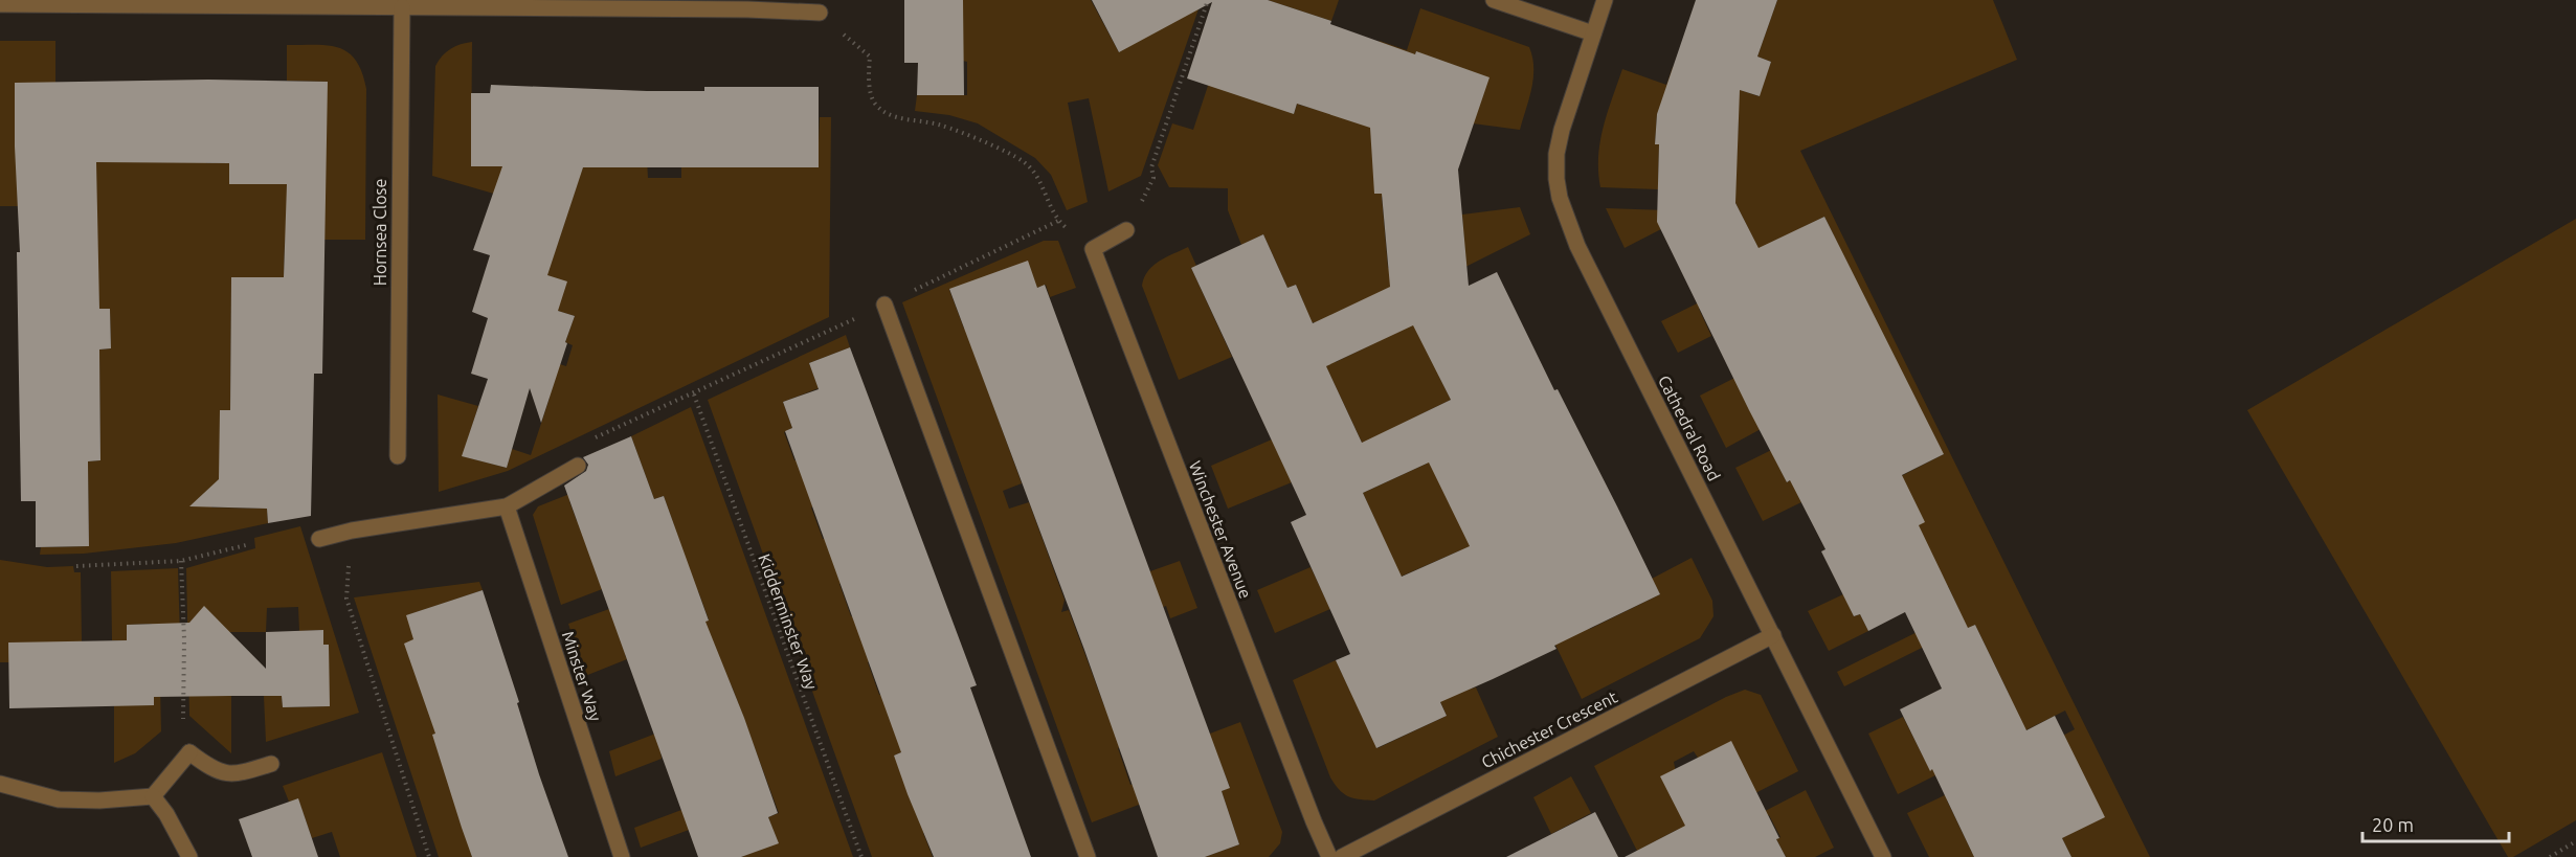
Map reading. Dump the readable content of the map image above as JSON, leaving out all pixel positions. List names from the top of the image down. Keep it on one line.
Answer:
{"streets":{"street":["Hornsea Close","Cathedral Road","Winchester Avenue","Minster Way","Chichester Crescent"],"path":["Kidderminster Way"]},"crossings":[["Cathedral Road","Chichester Crescent"]],"scale_bar":"20 m"}
